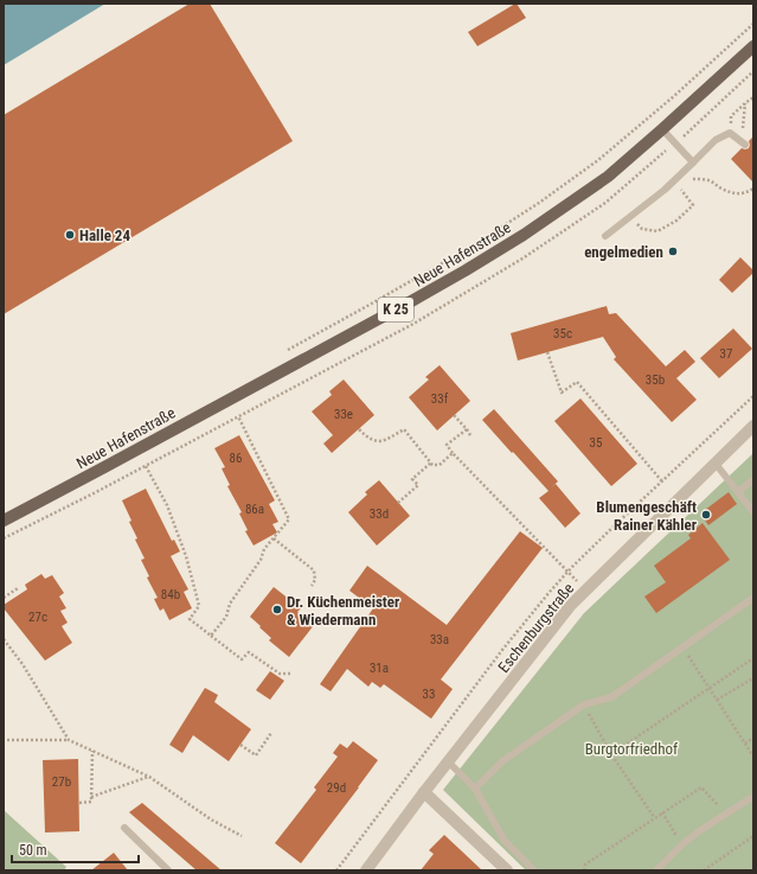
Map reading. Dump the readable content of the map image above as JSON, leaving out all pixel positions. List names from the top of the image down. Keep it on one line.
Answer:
{"streets":{"main road":["Neue Hafenstraße","K 25"],"street":["Eschenburgstraße"]},"parks":["Burgtorfriedhof"],"places":["Halle 24","engelmedien","Blumengeschäft Rainer Kähler","Dr. Küchenmeister & Wiedermann"],"house_numbers":["35c","37","35b","33f","33e","35","86","86a","33d","84b","27c","33a","31a","33","27b","29d"],"scale_bar":"50 m"}
